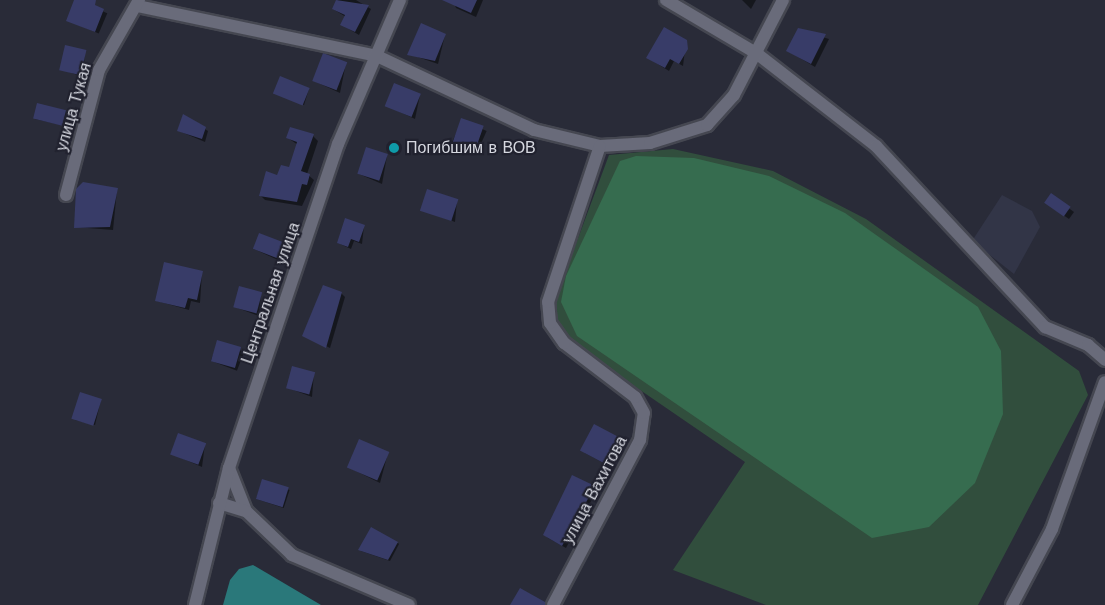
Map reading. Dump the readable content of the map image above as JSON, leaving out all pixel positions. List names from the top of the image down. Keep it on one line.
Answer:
{"streets":{"street":["улица Тукая","Центральная улица","улица Вахитова"]},"places":["Погибшим в ВОВ"]}
